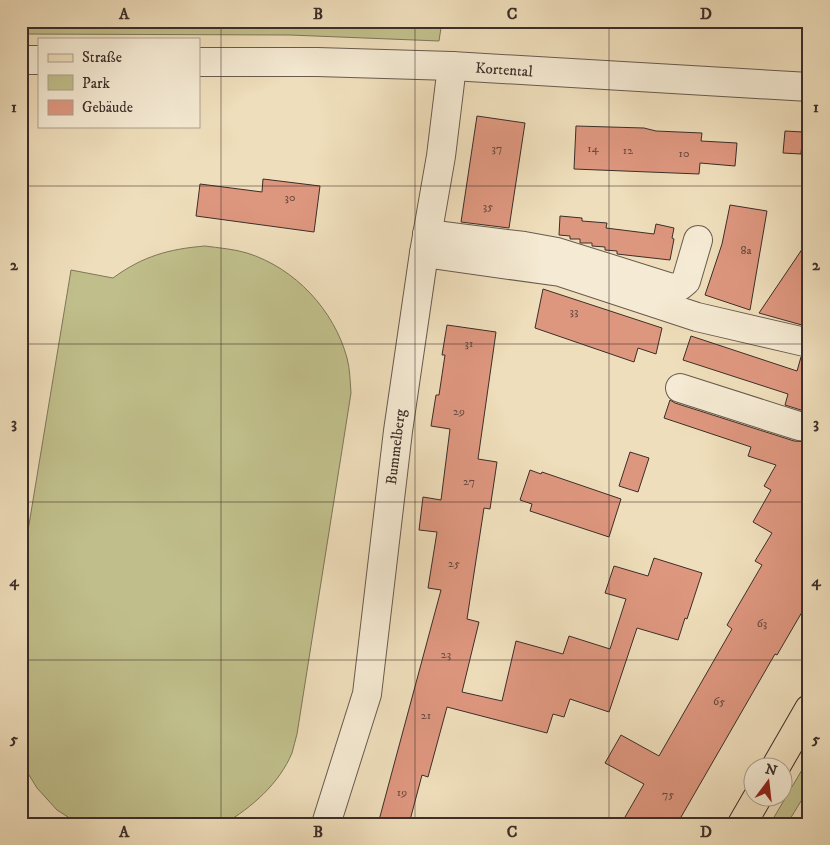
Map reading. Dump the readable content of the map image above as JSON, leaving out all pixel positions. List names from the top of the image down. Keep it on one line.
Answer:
{"streets":{"street":["Kortental","Bummelberg"]},"crossings":[["Kortental","Bummelberg"]],"house_numbers":["37","14","12","10","30","35","8a","33","31","29","27","25","63","23","65","21","19","75"],"legend":["Straße","Park","Gebäude"],"north":"top","grid":{"columns":["A","B","C","D"],"rows":["1","2","3","4","5"]}}
